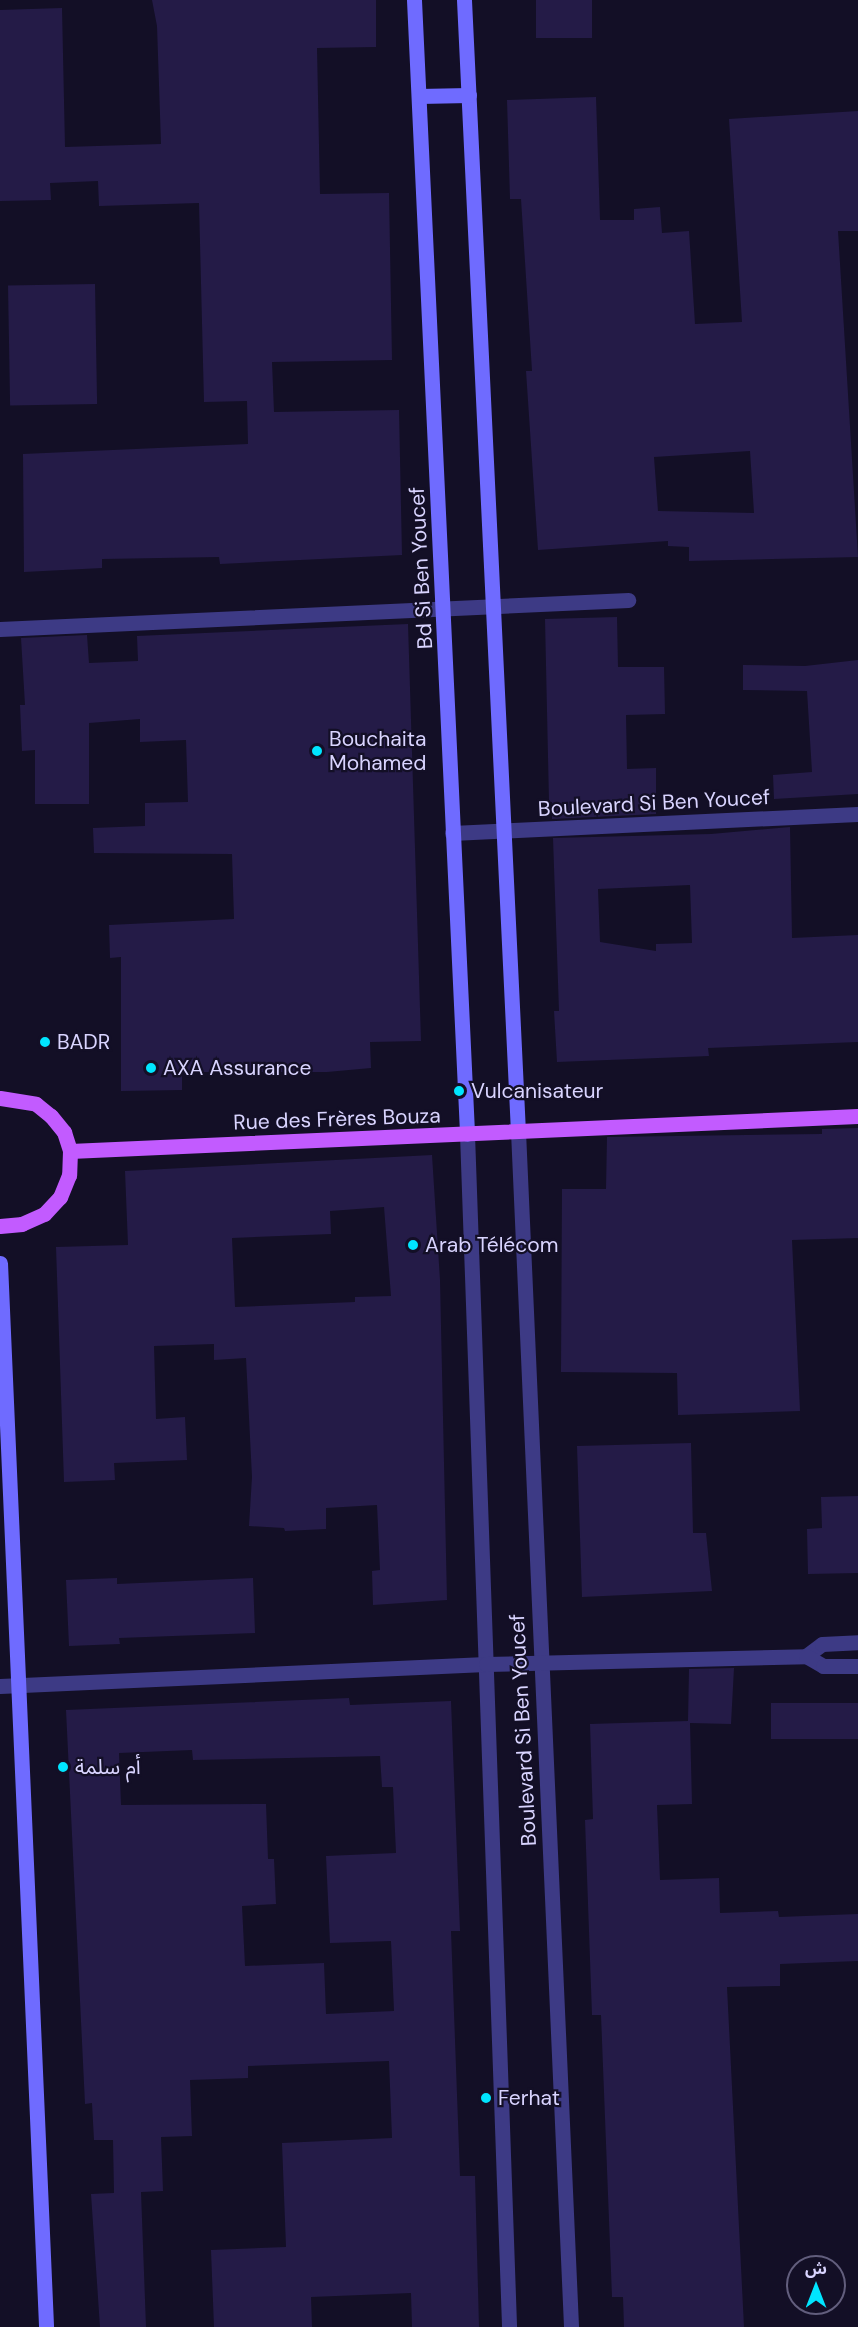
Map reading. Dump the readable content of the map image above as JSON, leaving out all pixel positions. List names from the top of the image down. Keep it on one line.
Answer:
{"streets":{"main road":["Rue des Frères Bouza"],"street":["Bd Si Ben Youcef","Boulevard Si Ben Youcef"]},"crossings":[["Bd Si Ben Youcef","Boulevard Si Ben Youcef"],["Bd Si Ben Youcef","Rue des Frères Bouza"],["Boulevard Si Ben Youcef","Rue des Frères Bouza"]],"places":["Bouchaita Mohamed","BADR","AXA Assurance","Vulcanisateur","Arab Télécom","أم سلمة","Ferhat"],"north":"top"}
